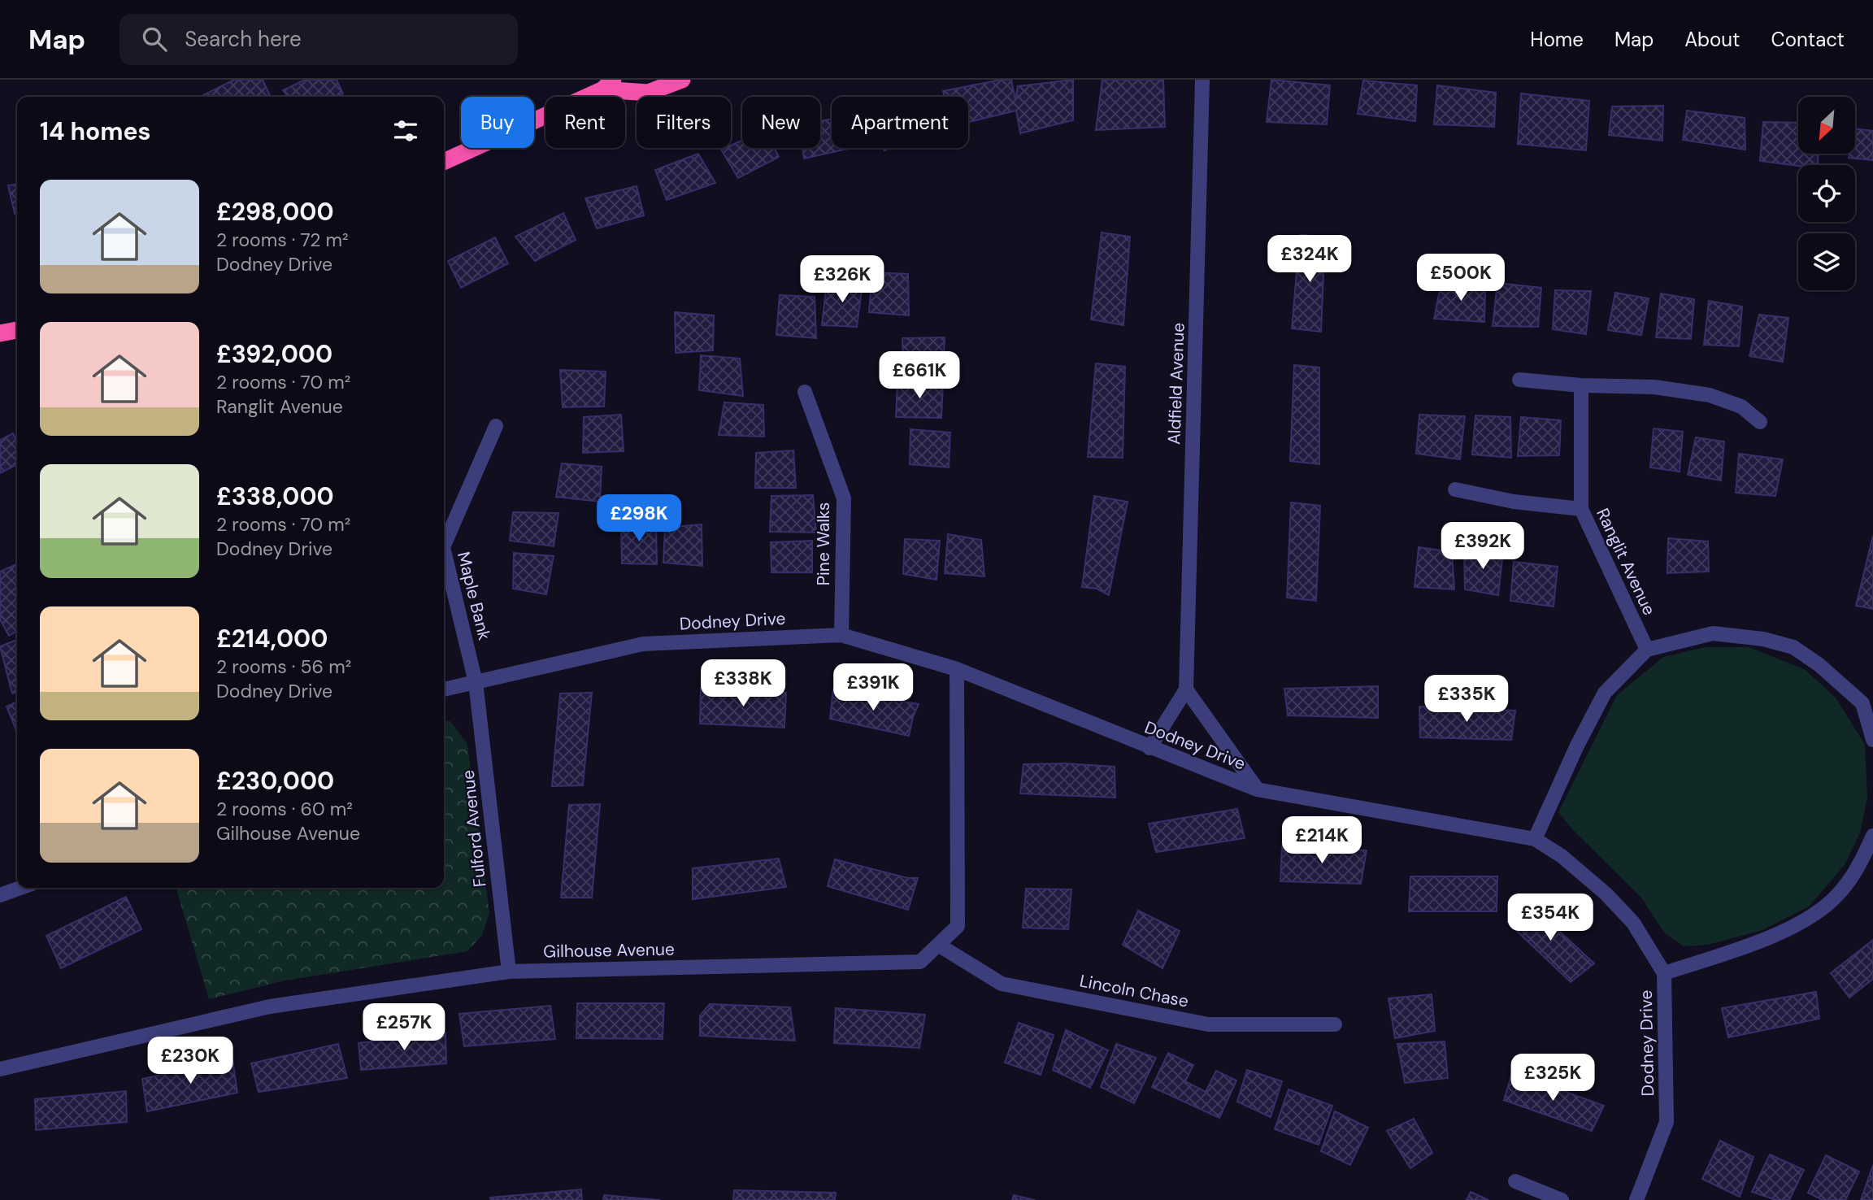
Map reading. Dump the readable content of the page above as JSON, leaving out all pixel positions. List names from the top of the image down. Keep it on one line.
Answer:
{"streets":{"street":["Aldfield Avenue","Pine Walks","Ranglit Avenue","Maple Bank","Dodney Drive","Fulford Avenue","Gilhouse Avenue","Lincoln Chase"]},"crossings":[["Pine Walks","Dodney Drive"],["Maple Bank","Dodney Drive"],["Maple Bank","Fulford Avenue"],["Dodney Drive","Fulford Avenue"],["Dodney Drive","Gilhouse Avenue"],["Fulford Avenue","Gilhouse Avenue"],["Gilhouse Avenue","Lincoln Chase"]],"north":"bottom left","page":{"header":"Map","search":"Search here","nav":["Home","Map","About","Contact"],"chip":["Buy","Rent","Filters","New","Apartment"],"heading":"14 homes","list":[{"name":"£298,000","note":"2 rooms · 72 m² · Dodney Drive"},{"name":"£392,000","note":"2 rooms · 70 m² · Ranglit Avenue"},{"name":"£338,000","note":"2 rooms · 70 m² · Dodney Drive"},{"name":"£214,000","note":"2 rooms · 56 m² · Dodney Drive"},{"name":"£230,000","note":"2 rooms · 60 m² · Gilhouse Avenue"}],"price":["£324K","£500K","£326K","£661K","£298K","£392K","£338K","£391K","£335K","£214K","£354K","£257K","£230K","£325K"]}}
